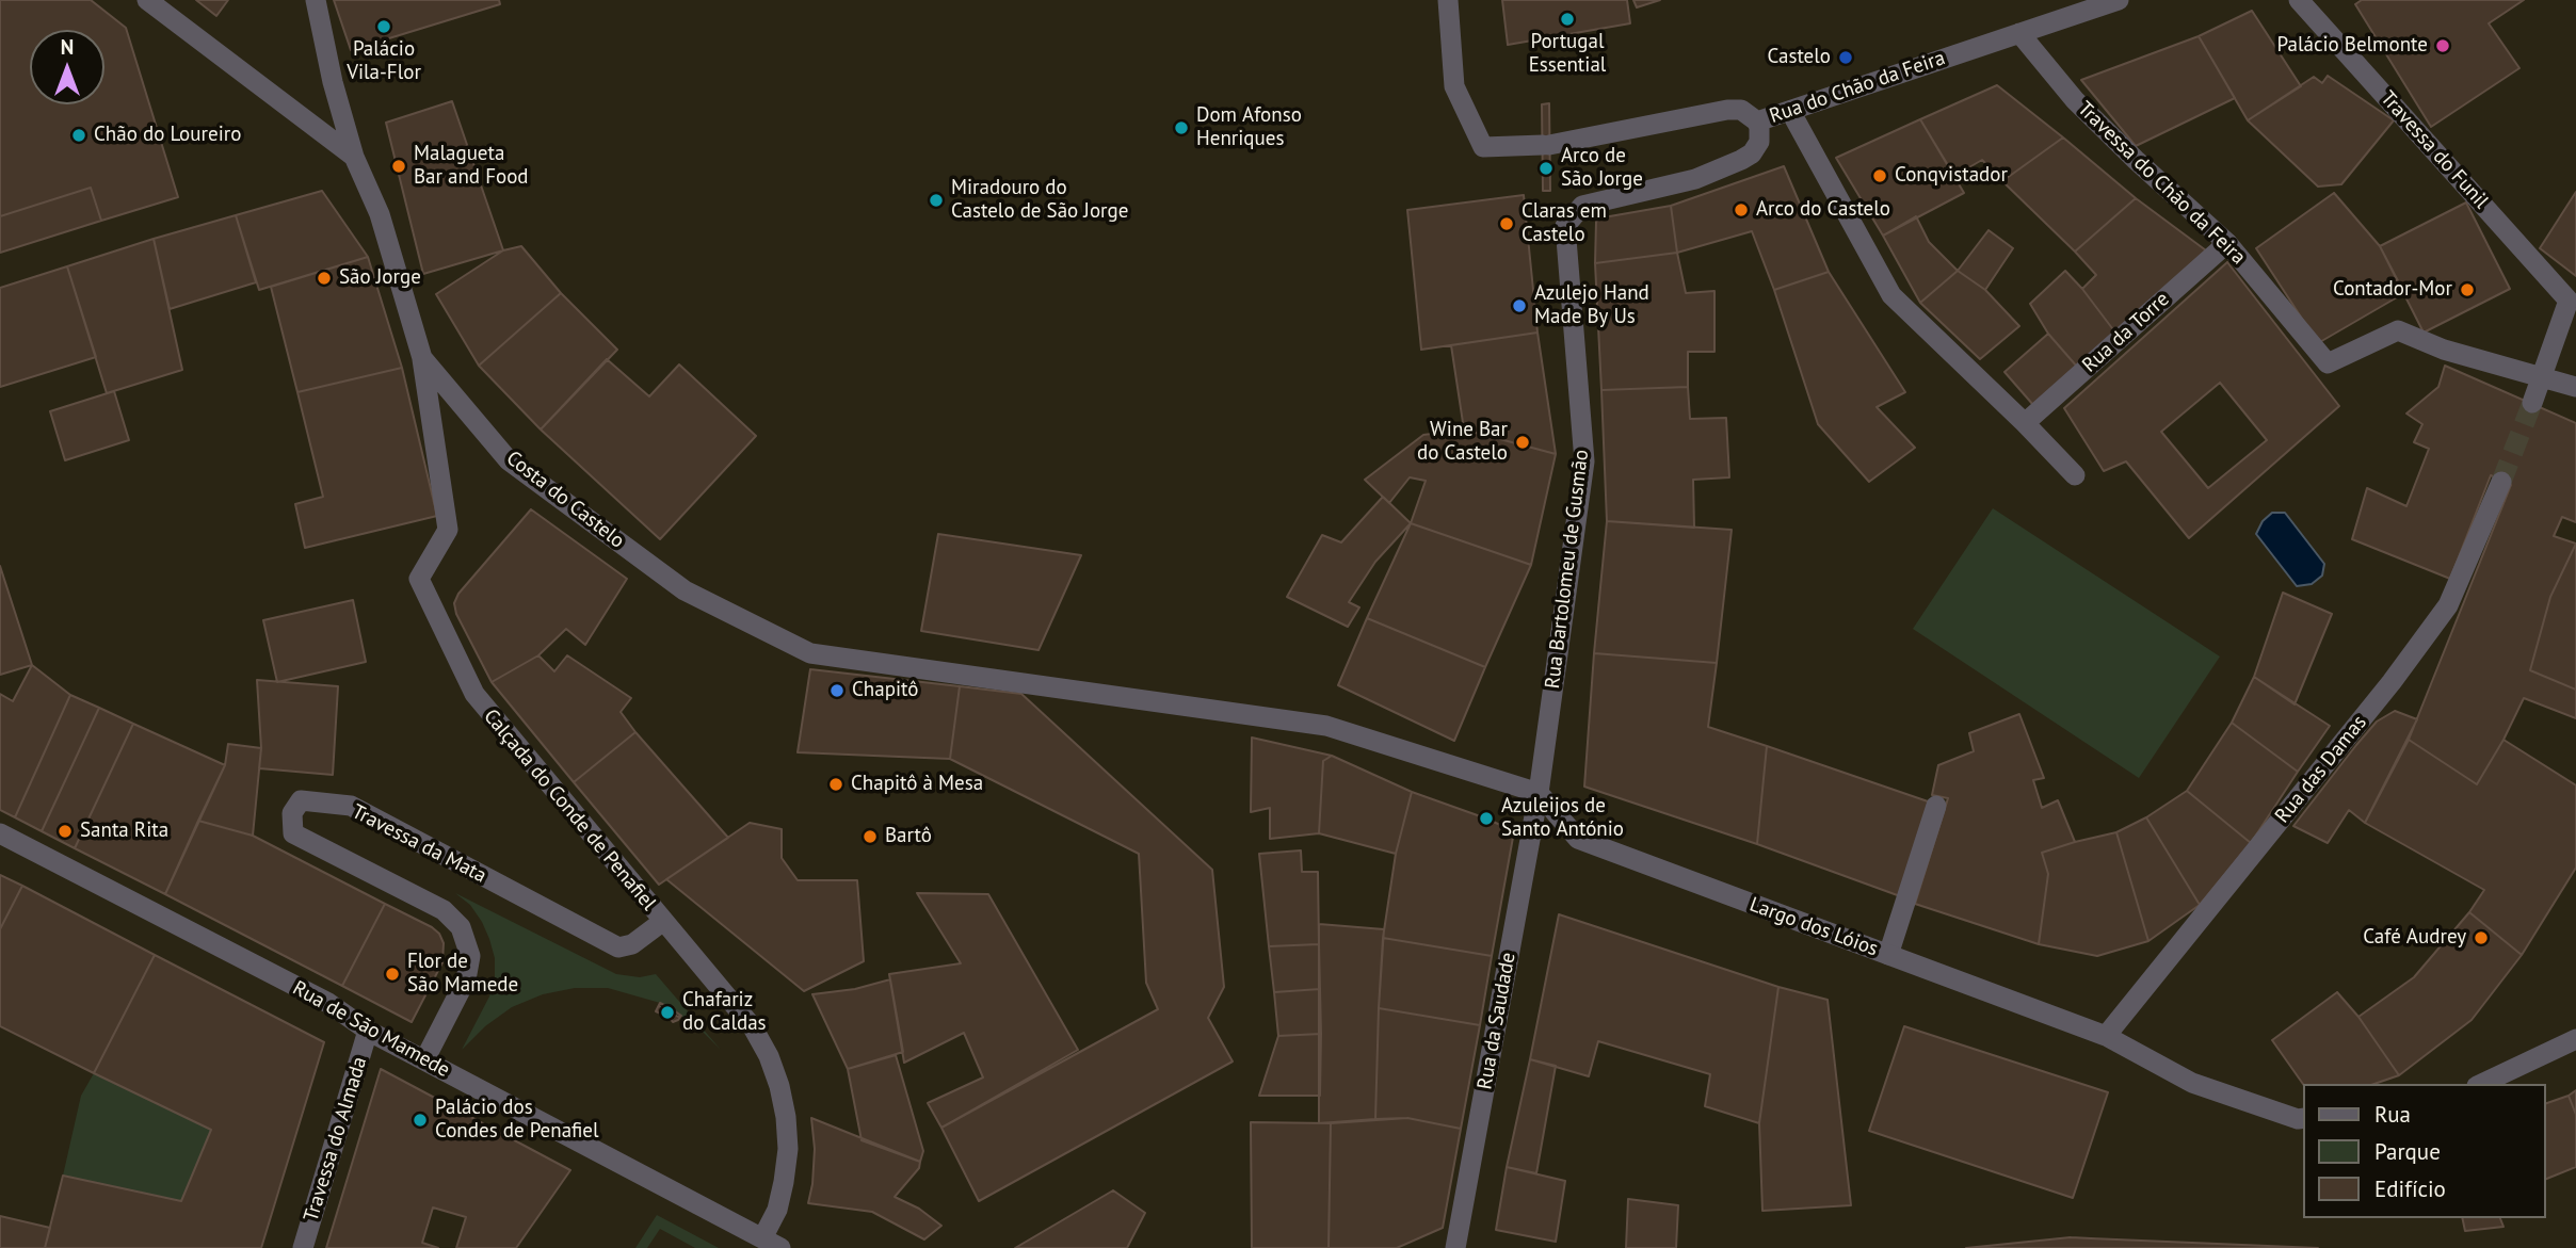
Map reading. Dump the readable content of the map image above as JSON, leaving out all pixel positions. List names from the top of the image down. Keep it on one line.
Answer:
{"streets":{"street":["Rua do Chão da Feira","Travessa do Funil","Travessa do Chão da Feira","Rua da Torre","Costa do Castelo","Rua Bartolomeu de Gusmão","Rua das Damas","Calçada do Conde de Penafiel","Travessa da Mata","Largo dos Lóios","Rua da Saudade","Rua de São Mamede","Travessa do Almada"]},"crossings":[["Rua do Chão da Feira","Travessa do Chão da Feira"],["Rua do Chão da Feira","Rua Bartolomeu de Gusmão"],["Travessa do Chão da Feira","Rua da Torre"],["Costa do Castelo","Rua Bartolomeu de Gusmão"],["Costa do Castelo","Calçada do Conde de Penafiel"],["Costa do Castelo","Largo dos Lóios"],["Costa do Castelo","Rua da Saudade"],["Rua Bartolomeu de Gusmão","Largo dos Lóios"],["Rua Bartolomeu de Gusmão","Rua da Saudade"],["Rua das Damas","Largo dos Lóios"],["Calçada do Conde de Penafiel","Travessa da Mata"],["Calçada do Conde de Penafiel","Rua de São Mamede"],["Travessa da Mata","Rua de São Mamede"],["Largo dos Lóios","Rua da Saudade"],["Rua de São Mamede","Travessa do Almada"]],"places":["Portugal Essential","Palácio Vila-Flor","Palácio Belmonte","Castelo","Dom Afonso Henriques","Chão do Loureiro","Malagueta Bar and Food","Arco de São Jorge","Conqvistador","Miradouro do Castelo de São Jorge","Arco do Castelo","Claras em Castelo","São Jorge","Contador-Mor","Azulejo Hand Made By Us","Wine Bar do Castelo","Chapitô","Chapitô à Mesa","Azuleijos de Santo António","Santa Rita","Bartô","Café Audrey","Flor de São Mamede","Chafariz do Caldas","Palácio dos Condes de Penafiel"],"legend":["Rua","Parque","Edifício"],"north":"top"}
